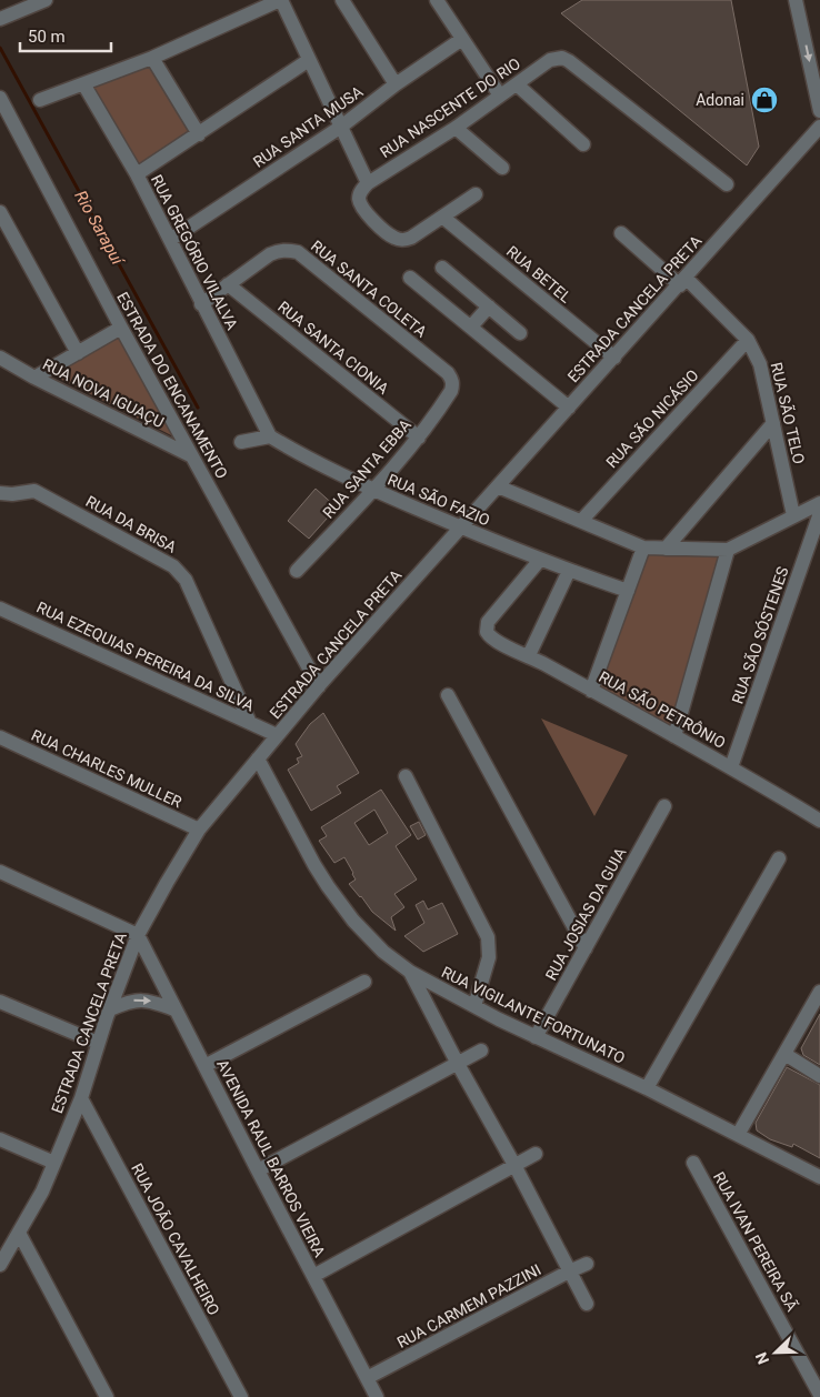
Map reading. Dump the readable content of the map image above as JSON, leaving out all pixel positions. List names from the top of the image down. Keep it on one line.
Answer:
{"streets":{"street":["RUA NASCENTE DO RIO","RUA SANTA MUSA","RUA GREGÓRIO VILALVA","RUA BETEL","RUA SANTA COLETA","ESTRADA CANCELA PRETA","RUA SANTA CIONIA","ESTRADA DO ENCANAMENTO","RUA NOVA IGUAÇU","RUA SÃO TELO","RUA SÃO NICÁSIO","RUA SANTA EBBA","RUA SÃO FAZIO","RUA DA BRISA","RUA SÃO SÓSTENES","RUA EZEQUIAS PEREIRA DA SILVA","RUA SÃO PETRÔNIO","RUA CHARLES MULLER","RUA JOSIAS DA GUIA","RUA VIGILANTE FORTUNATO","AVENIDA RAUL BARROS VIEIRA","RUA JOÃO CAVALHEIRO","RUA IVAN PEREIRA SÃ","RUA CARMEM PAZZINI"]},"crossings":[["RUA SANTA MUSA","RUA GREGÓRIO VILALVA"],["RUA GREGÓRIO VILALVA","RUA SANTA COLETA"],["RUA GREGÓRIO VILALVA","RUA SÃO FAZIO"],["RUA BETEL","ESTRADA CANCELA PRETA"],["RUA SANTA COLETA","RUA SANTA CIONIA"],["RUA SANTA COLETA","RUA SANTA EBBA"],["ESTRADA CANCELA PRETA","ESTRADA DO ENCANAMENTO"],["ESTRADA CANCELA PRETA","RUA SÃO TELO"],["ESTRADA CANCELA PRETA","RUA SÃO FAZIO"],["ESTRADA CANCELA PRETA","RUA EZEQUIAS PEREIRA DA SILVA"],["ESTRADA CANCELA PRETA","RUA CHARLES MULLER"],["ESTRADA CANCELA PRETA","RUA VIGILANTE FORTUNATO"],["ESTRADA CANCELA PRETA","AVENIDA RAUL BARROS VIEIRA"],["ESTRADA CANCELA PRETA","RUA JOÃO CAVALHEIRO"],["RUA SANTA CIONIA","RUA SANTA EBBA"],["ESTRADA DO ENCANAMENTO","RUA NOVA IGUAÇU"],["RUA SÃO TELO","RUA SÃO NICÁSIO"],["RUA SANTA EBBA","RUA SÃO FAZIO"],["RUA SÃO FAZIO","RUA SÃO PETRÔNIO"],["RUA DA BRISA","RUA EZEQUIAS PEREIRA DA SILVA"],["RUA SÃO SÓSTENES","RUA SÃO PETRÔNIO"],["RUA JOSIAS DA GUIA","RUA VIGILANTE FORTUNATO"],["AVENIDA RAUL BARROS VIEIRA","RUA CARMEM PAZZINI"]],"water":["Rio Sarapuí"],"places":{"shop":["Adonai"]},"scale_bar":"50 m","north":"bottom left"}
